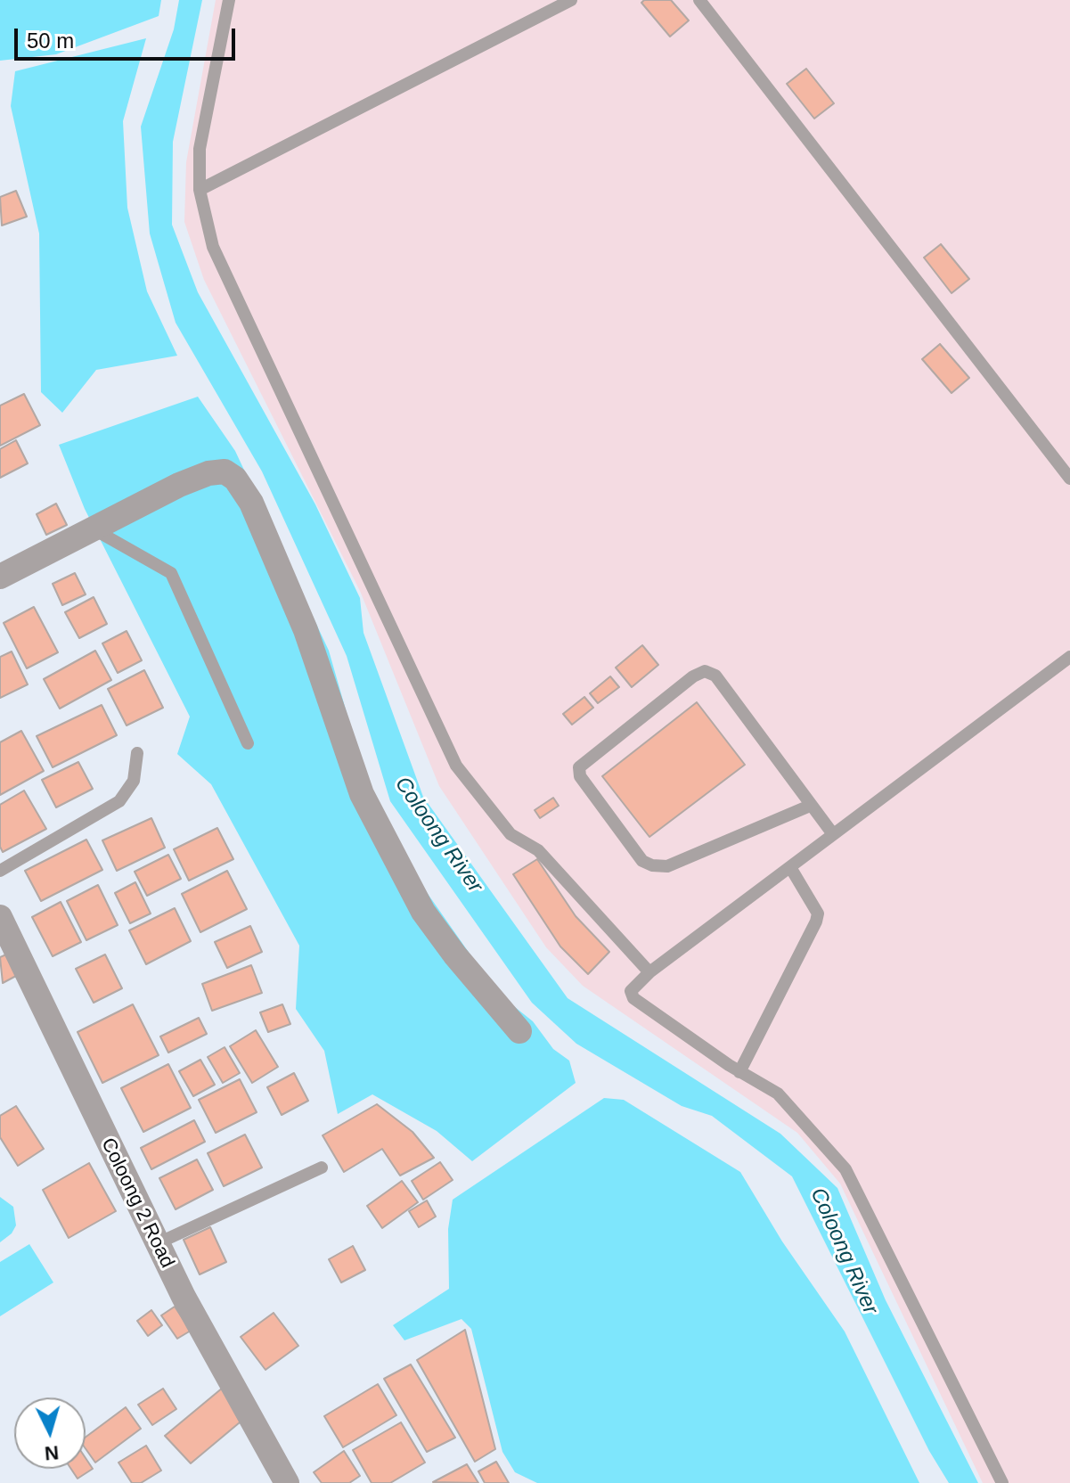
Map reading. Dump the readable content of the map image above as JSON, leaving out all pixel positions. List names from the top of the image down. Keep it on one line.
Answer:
{"streets":{"street":["Coloong 2 Road"]},"water":["Coloong River"],"scale_bar":"50 m","north":"bottom"}
